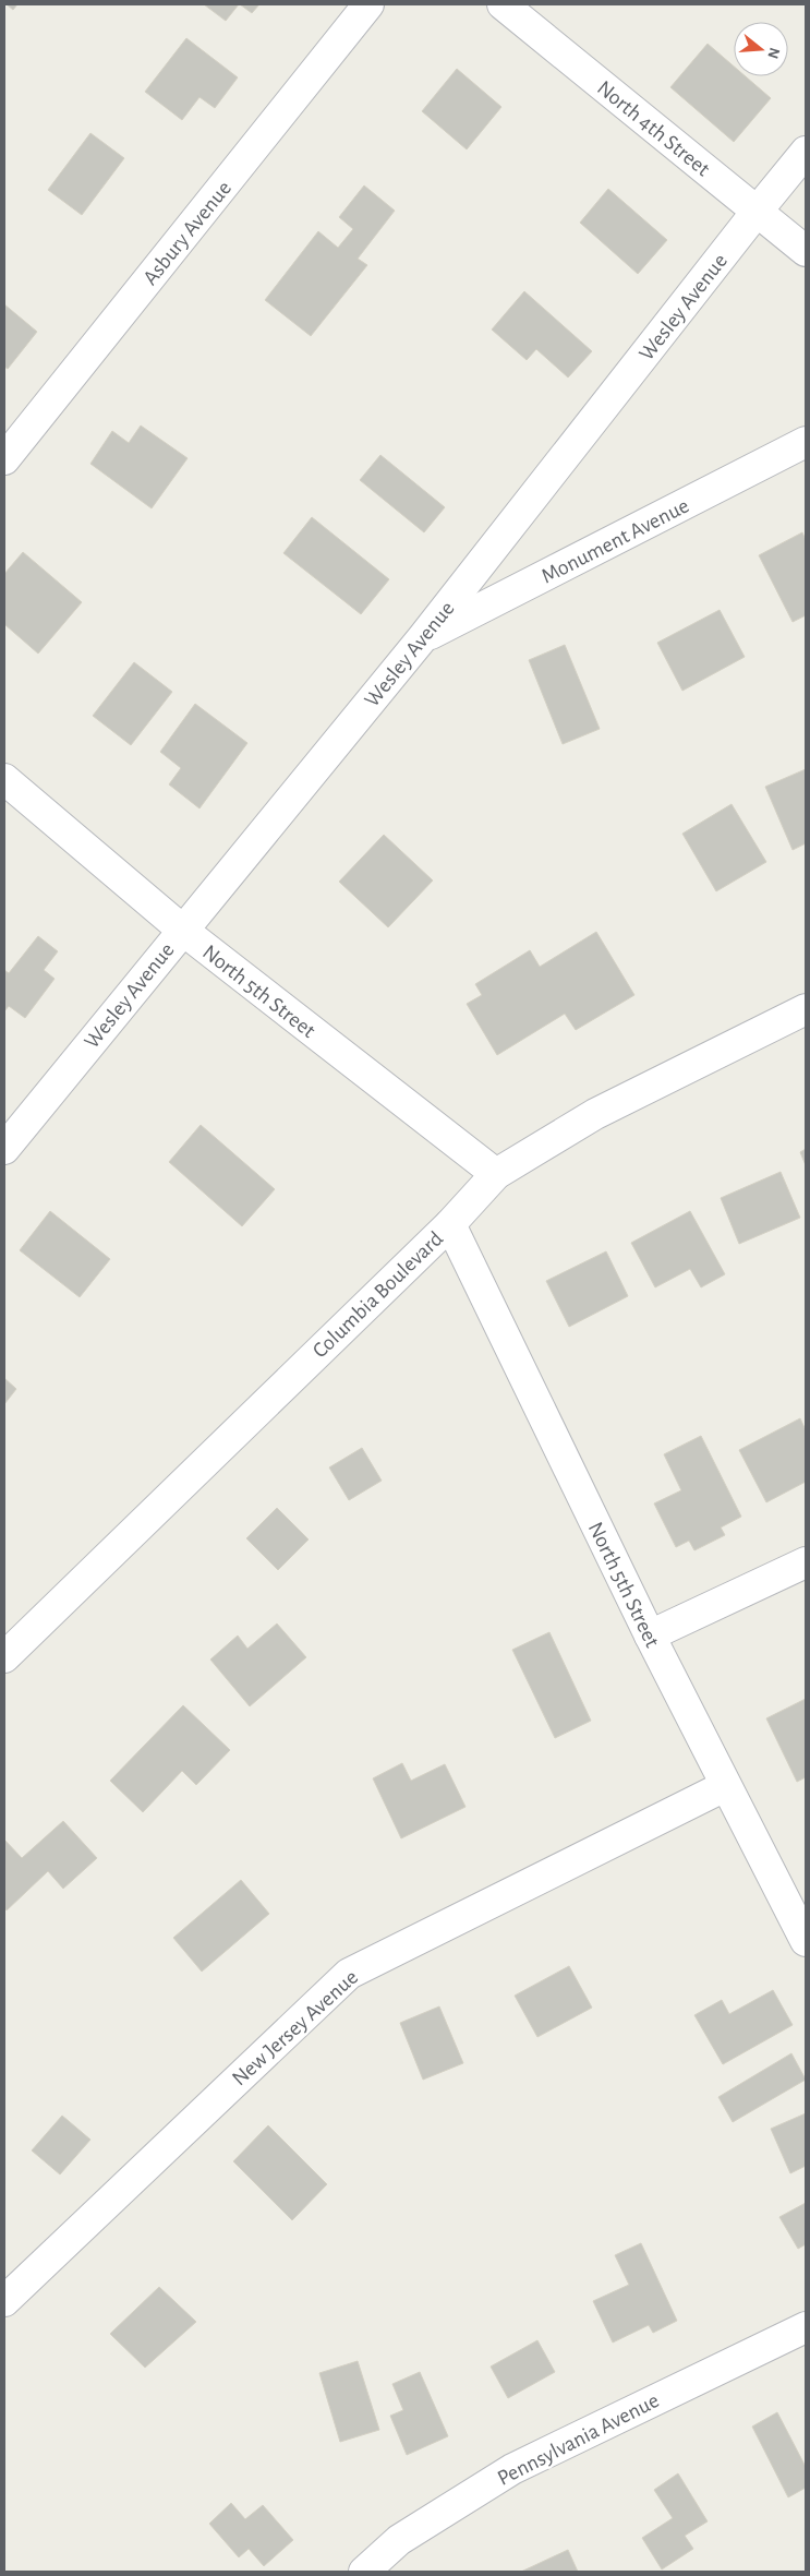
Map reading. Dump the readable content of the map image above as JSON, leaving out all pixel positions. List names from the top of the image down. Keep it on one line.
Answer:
{"streets":{"street":["North 4th Street","Asbury Avenue","Wesley Avenue","Monument Avenue","North 5th Street","Columbia Boulevard","New Jersey Avenue","Pennsylvania Avenue"]},"crossings":[["North 4th Street","Wesley Avenue"],["Wesley Avenue","Monument Avenue"],["Wesley Avenue","North 5th Street"],["North 5th Street","Columbia Boulevard"],["North 5th Street","New Jersey Avenue"]],"north":"right"}
